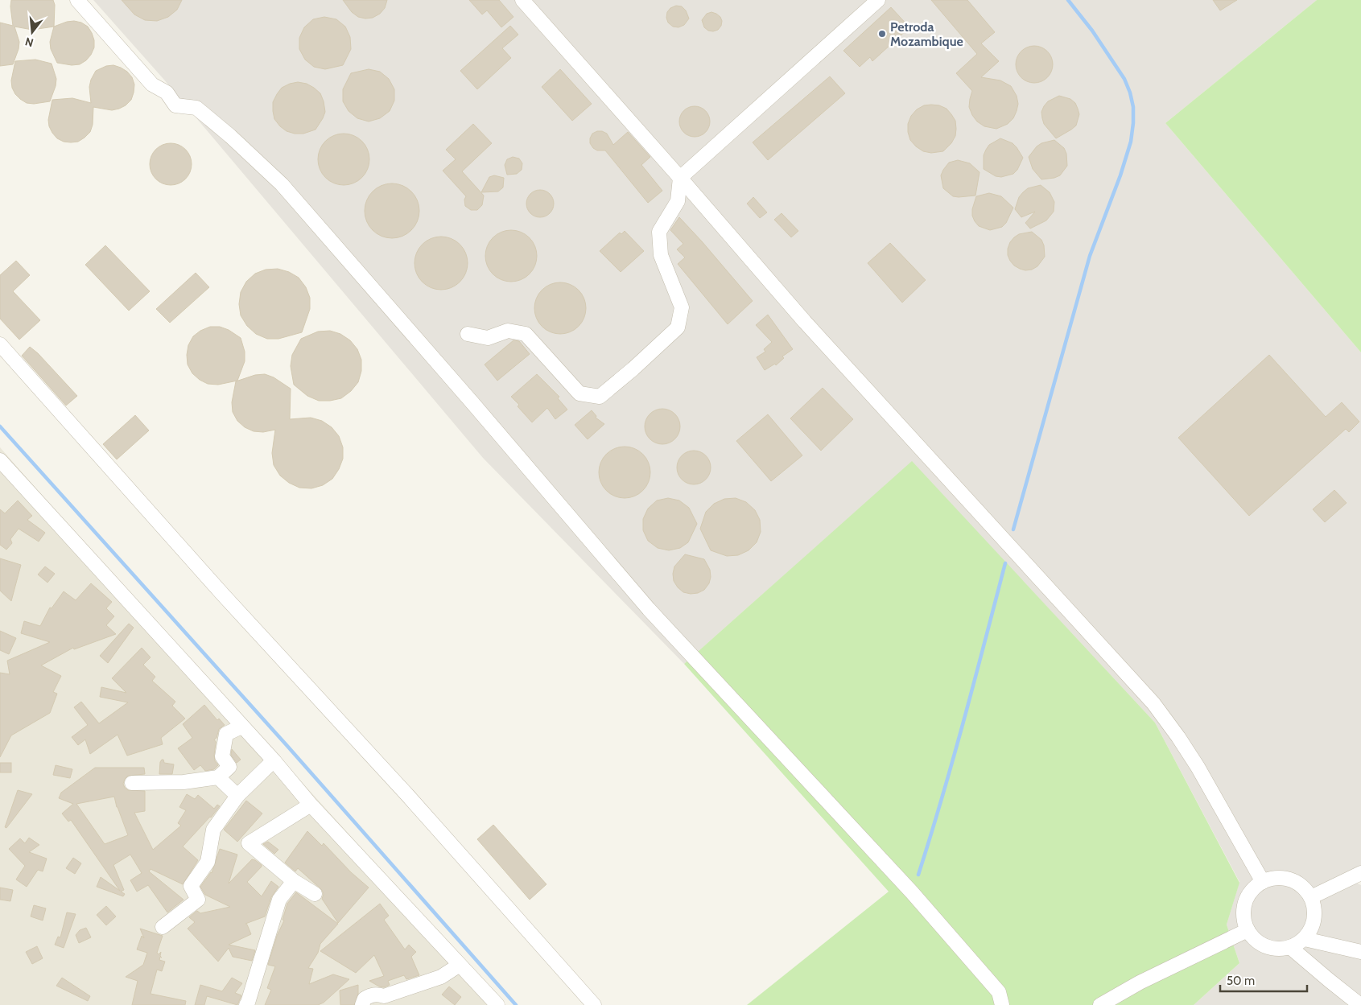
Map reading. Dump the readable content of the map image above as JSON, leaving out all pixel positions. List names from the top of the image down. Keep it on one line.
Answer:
{"places":["Petroda Mozambique"],"scale_bar":"50 m","north":"bottom"}
